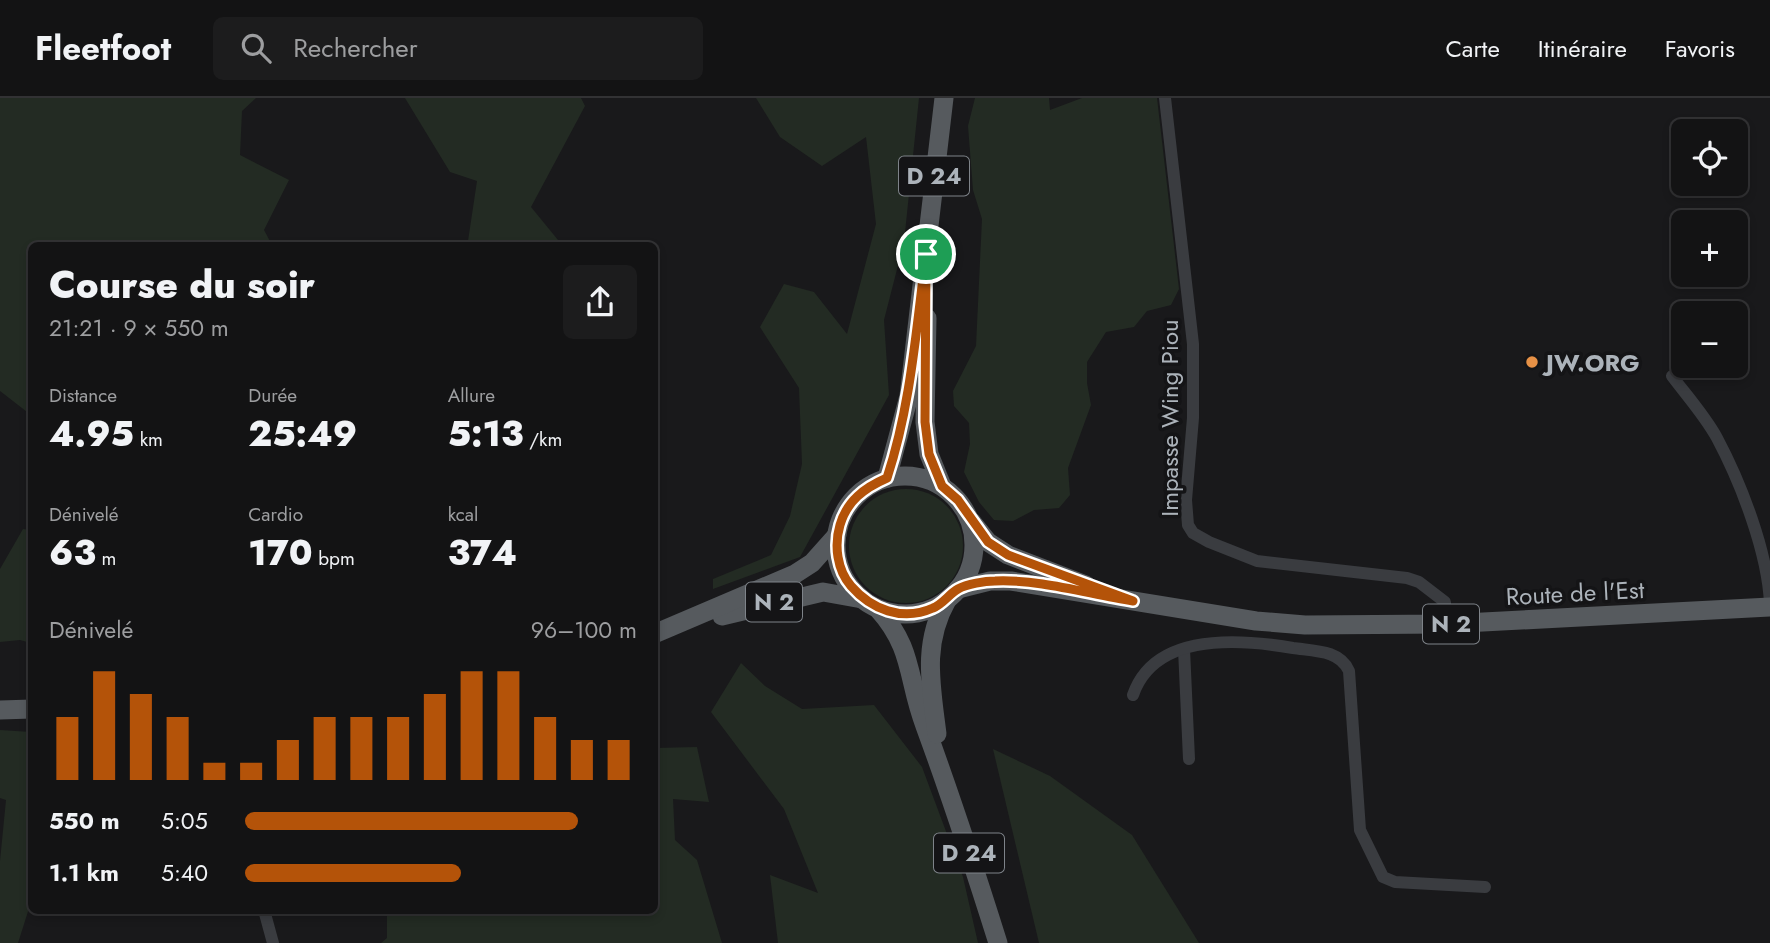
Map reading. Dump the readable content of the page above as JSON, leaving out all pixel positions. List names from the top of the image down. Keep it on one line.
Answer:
{"streets":{"main road":["D 24","Route de l'Est","N 2"],"street":["Impasse Wing Piou"]},"crossings":[["D 24","Route de l'Est"],["D 24","N 2"],["Impasse Wing Piou","Route de l'Est"],["Route de l'Est","N 2"]],"places":["JW.ORG"],"page":{"header":"Fleetfoot","search":"Rechercher","nav":["Carte","Itinéraire","Favoris"],"map_buttons":["+","−"],"heading":["Course du soir","21:21 · 9 × 550 m"],"stats":[["Distance","4.95 km"],["Durée","25:49"],["Allure","5:13 /km"],["Dénivelé","63 m"],["Cardio","170 bpm"],["kcal","374"]],"chart":["Dénivelé","96–100 m"],"list":[{"name":"550 m","note":"5:05"},{"name":"1.1 km","note":"5:40"}]}}
